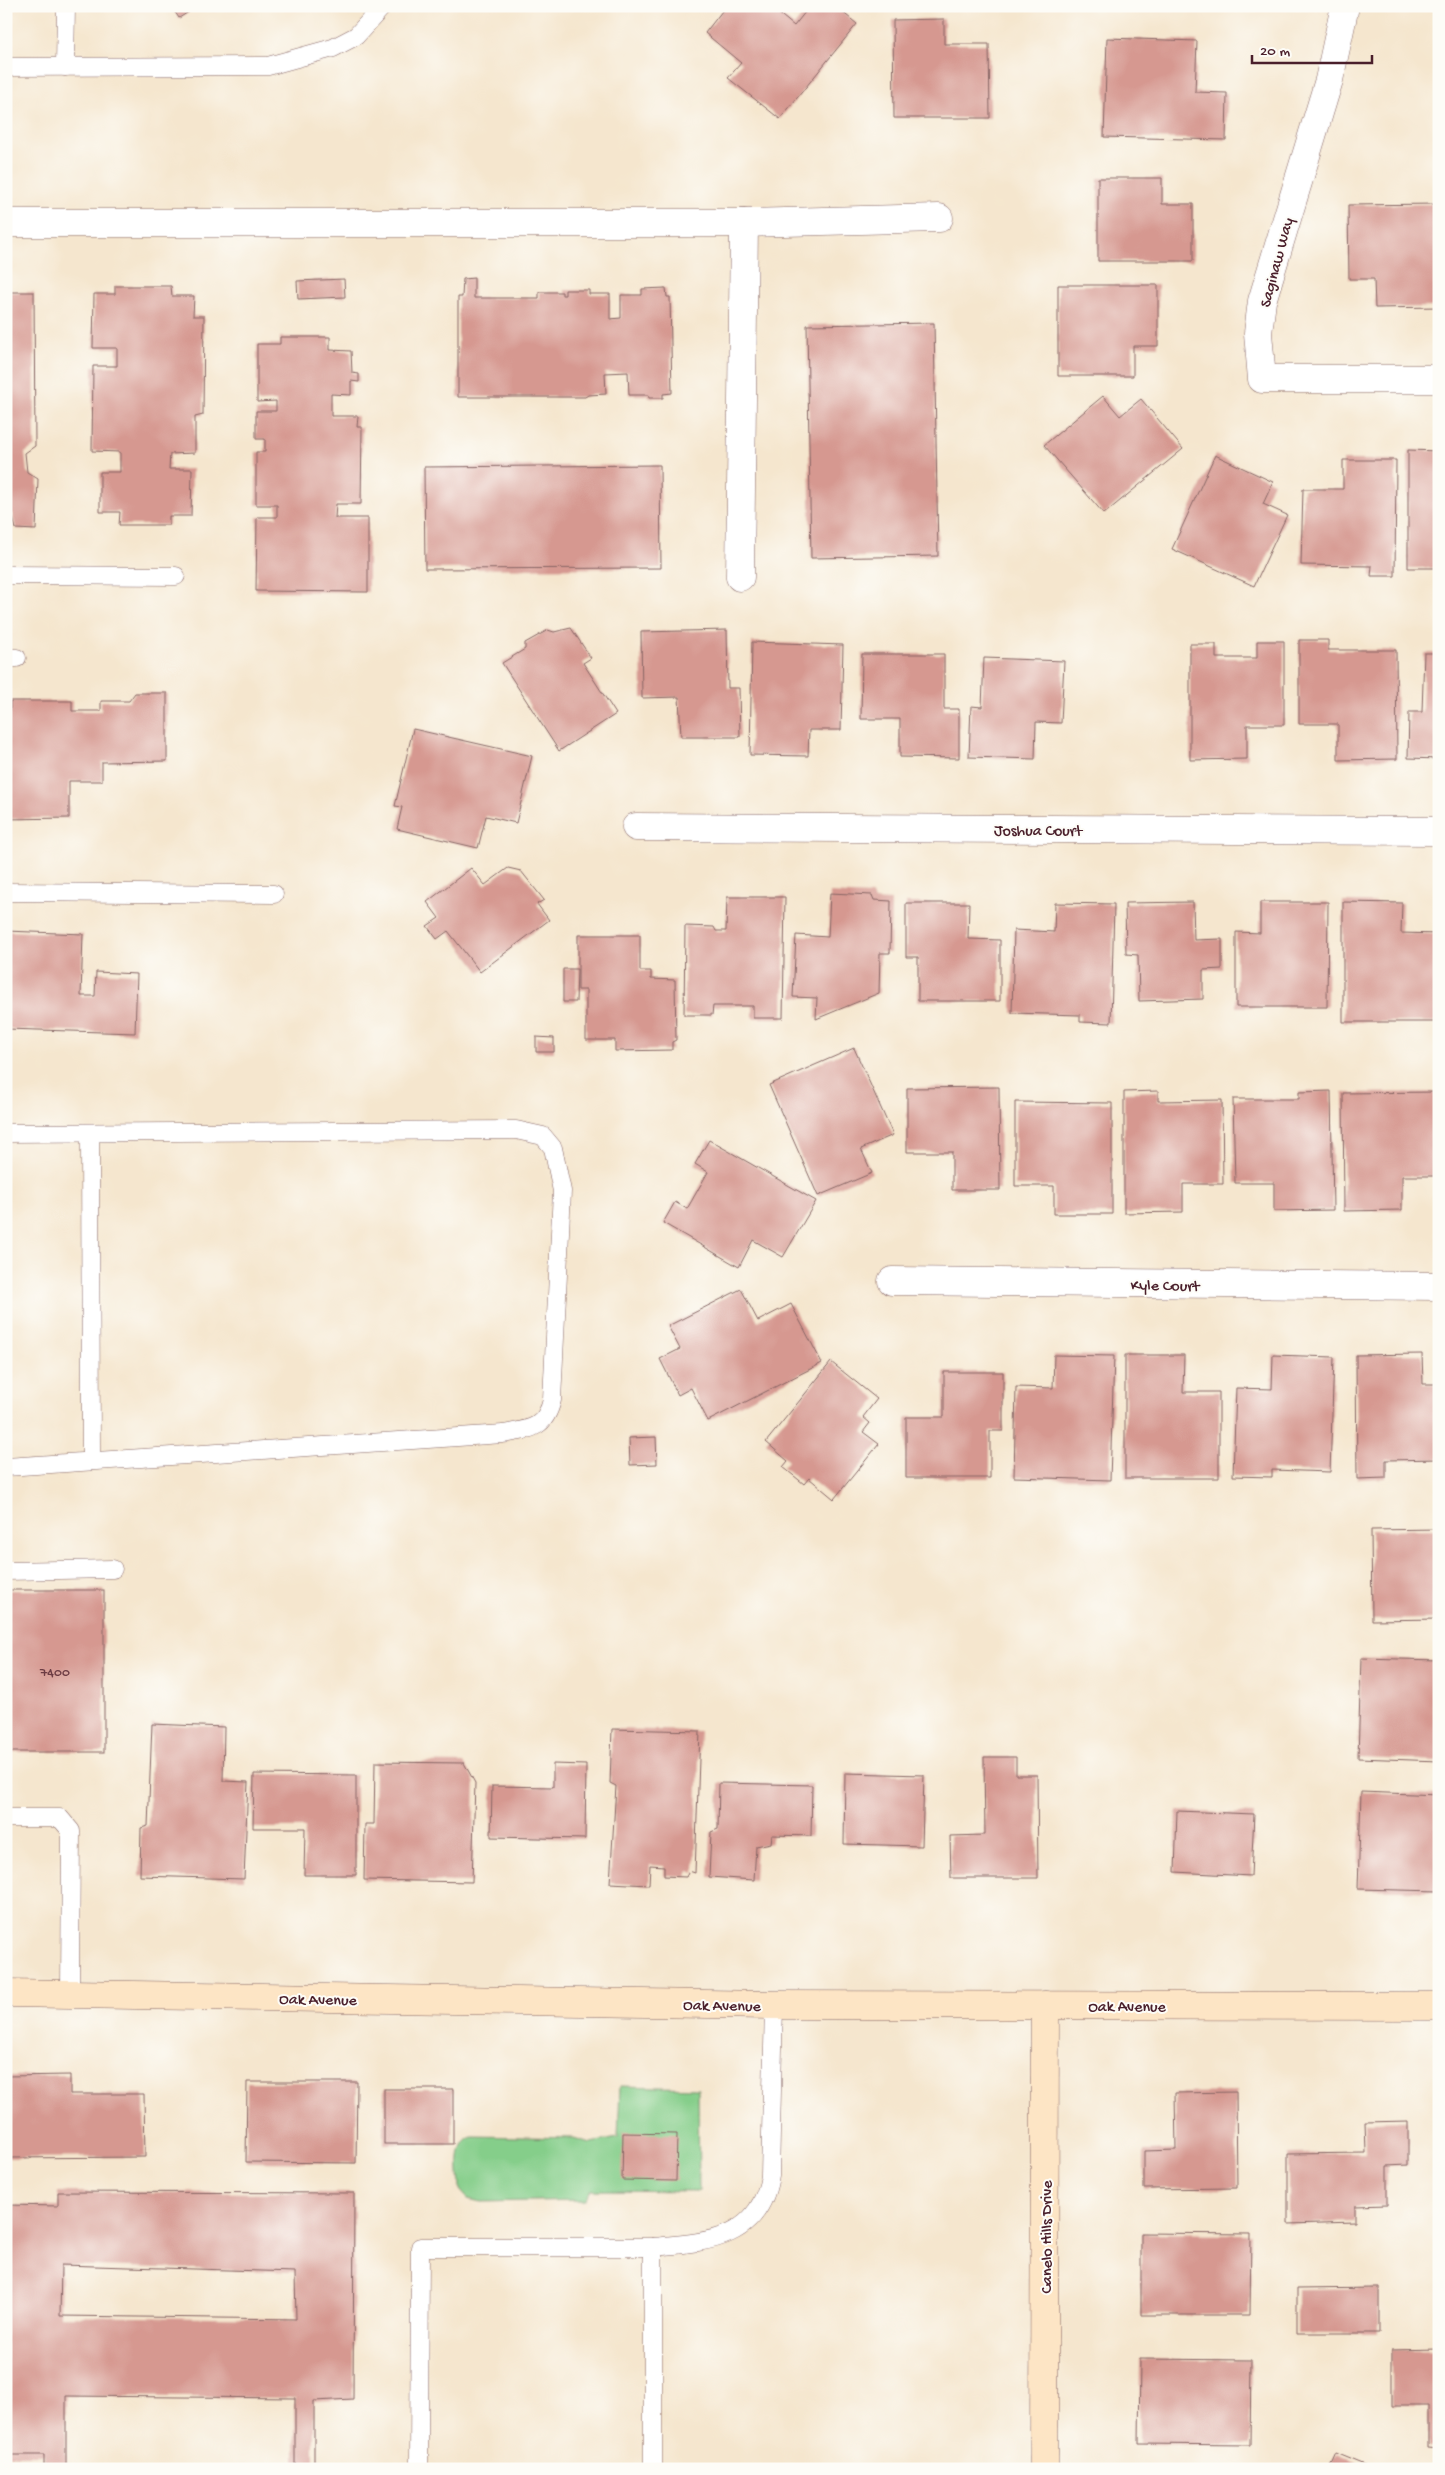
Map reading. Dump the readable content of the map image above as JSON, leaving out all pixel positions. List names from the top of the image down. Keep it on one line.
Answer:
{"streets":{"main road":["Oak Avenue","Canelo Hills Drive"],"street":["Saginaw Way","Joshua Court","Kyle Court"]},"crossings":[["Oak Avenue","Canelo Hills Drive"]],"house_numbers":["7400"],"scale_bar":"20 m"}
